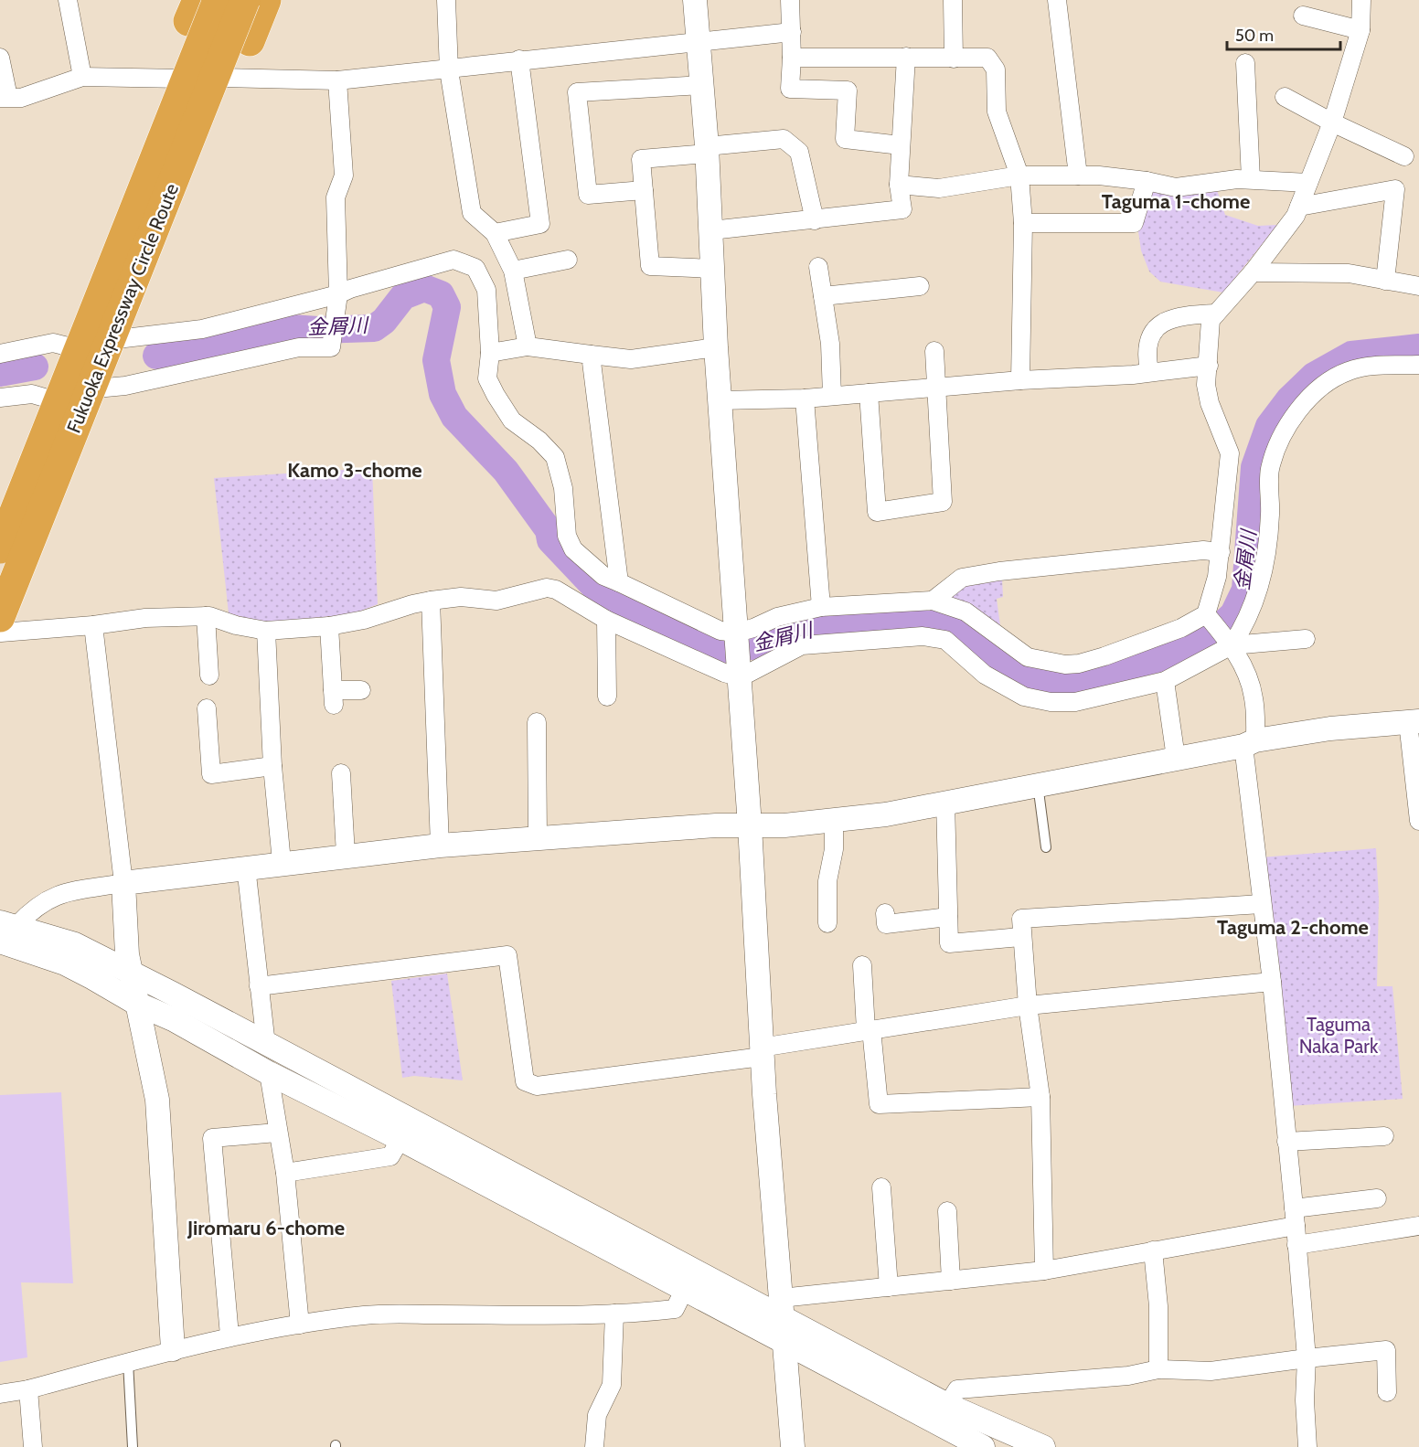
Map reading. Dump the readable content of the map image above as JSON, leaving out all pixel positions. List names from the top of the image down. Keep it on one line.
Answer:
{"streets":{"highway":["Fukuoka Expressway Circle Route"]},"districts":["Taguma 1-chome","Kamo 3-chome","Taguma 2-chome","Jiromaru 6-chome"],"water":["金屑川"],"parks":["Taguma Naka Park"],"scale_bar":"50 m"}
